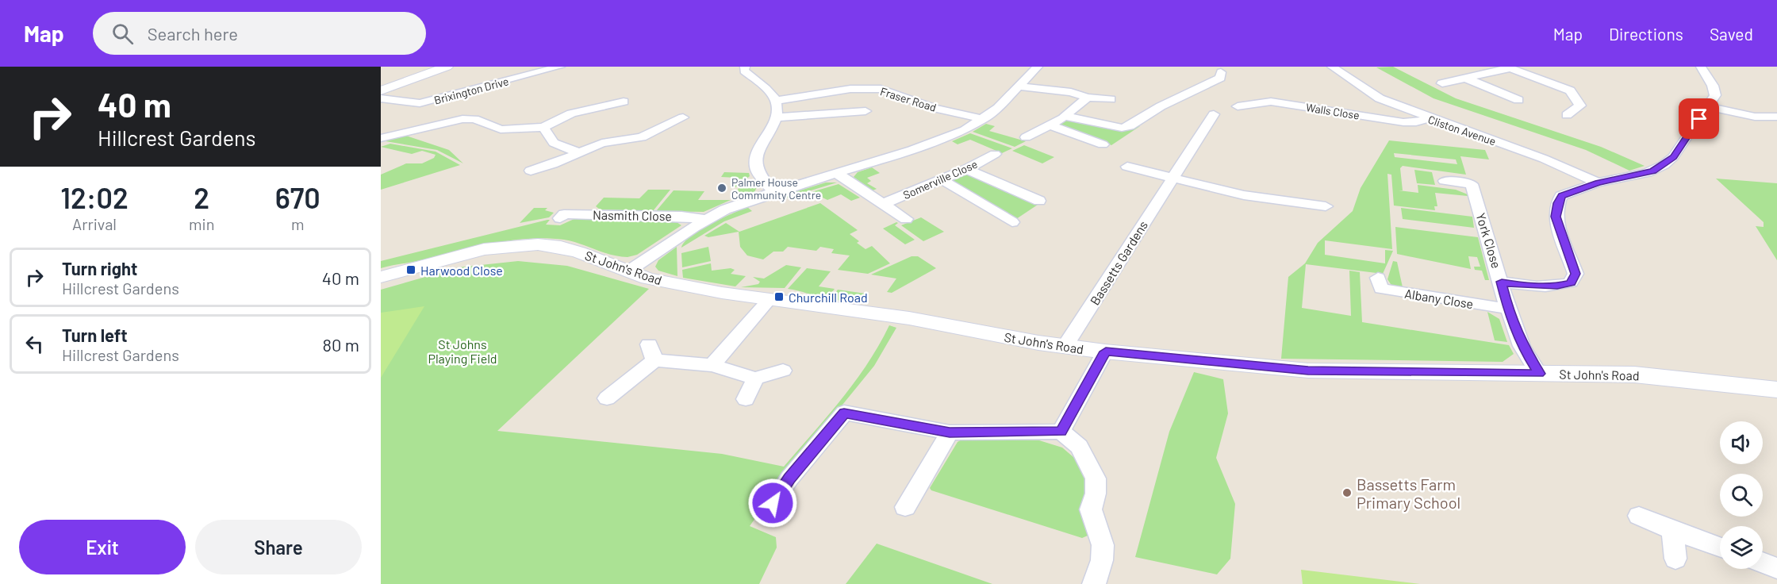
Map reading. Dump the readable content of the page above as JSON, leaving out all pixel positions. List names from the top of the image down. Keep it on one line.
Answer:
{"streets":{"street":["Brixington Drive","Fraser Road","Walls Close","Cliston Avenue","Somerville Close","Nasmith Close","York Close","Bassetts Gardens","St John's Road","Albany Close"]},"crossings":[["Walls Close","Cliston Avenue"],["York Close","St John's Road"],["York Close","Albany Close"],["Bassetts Gardens","St John's Road"]],"parks":["St Johns Playing Field"],"places":{"other":["Palmer House Community Centre","Bassetts Farm Primary School"],"transit":["Harwood Close","Churchill Road"]},"page":{"header":"Map","search":"Search here","nav":["Map","Directions","Saved"],"turn":["40 m","Hillcrest Gardens"],"eta":["12:02","Arrival","2","min","670","m"],"list":[{"name":"Turn right","note":"Hillcrest Gardens","value":"40 m"},{"name":"Turn left","note":"Hillcrest Gardens","value":"80 m"}],"buttons":["Exit","Share"]}}
